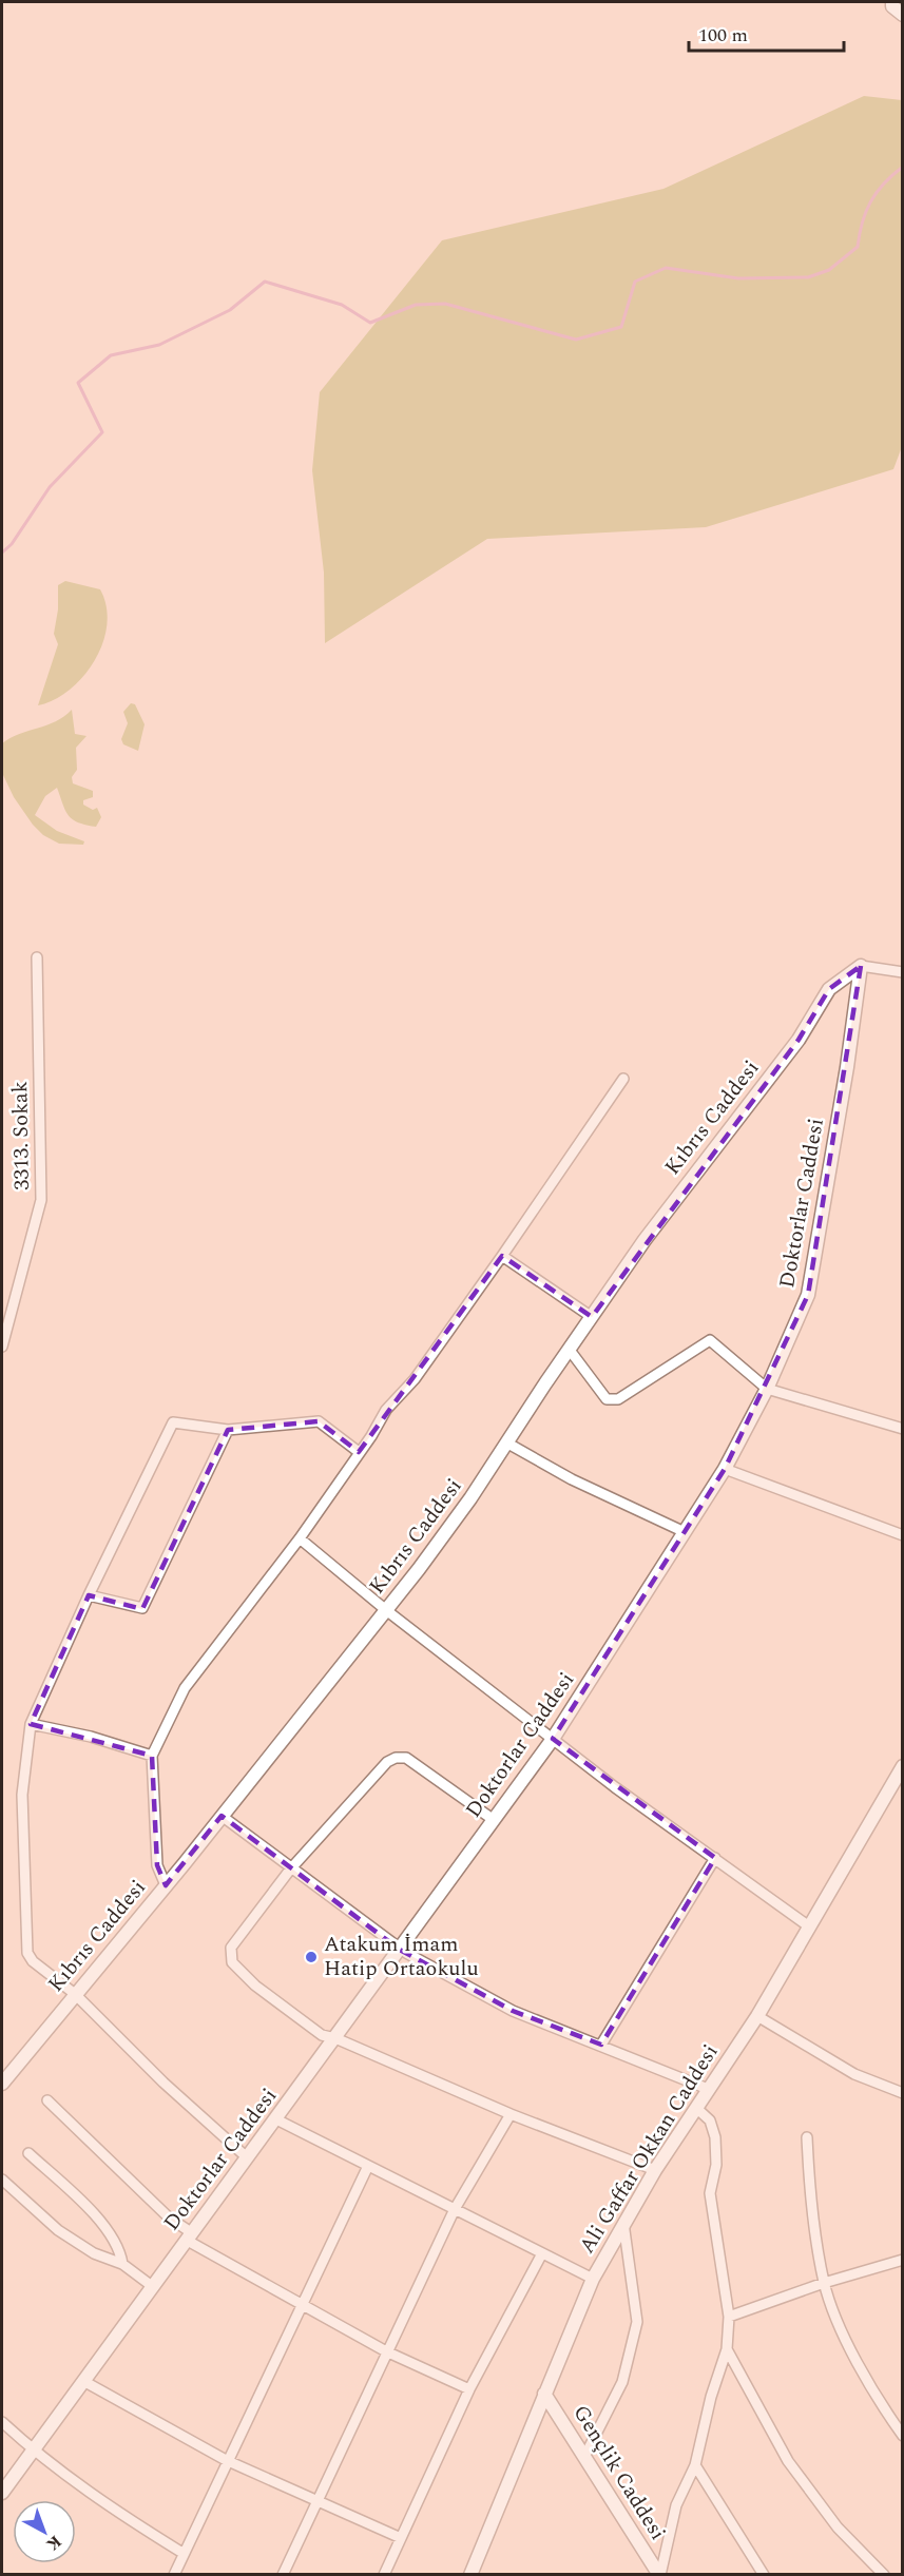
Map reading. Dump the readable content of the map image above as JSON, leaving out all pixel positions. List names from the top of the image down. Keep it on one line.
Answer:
{"streets":{"street":["Kıbrıs Caddesi","3313. Sokak","Doktorlar Caddesi","Ali Gaffar Okkan Caddesi","Gençlik Caddesi"]},"crossings":[["Kıbrıs Caddesi","Doktorlar Caddesi"],["Ali Gaffar Okkan Caddesi","Gençlik Caddesi"]],"places":["Atakum İmam Hatip Ortaokulu"],"scale_bar":"100 m","north":"bottom right"}
